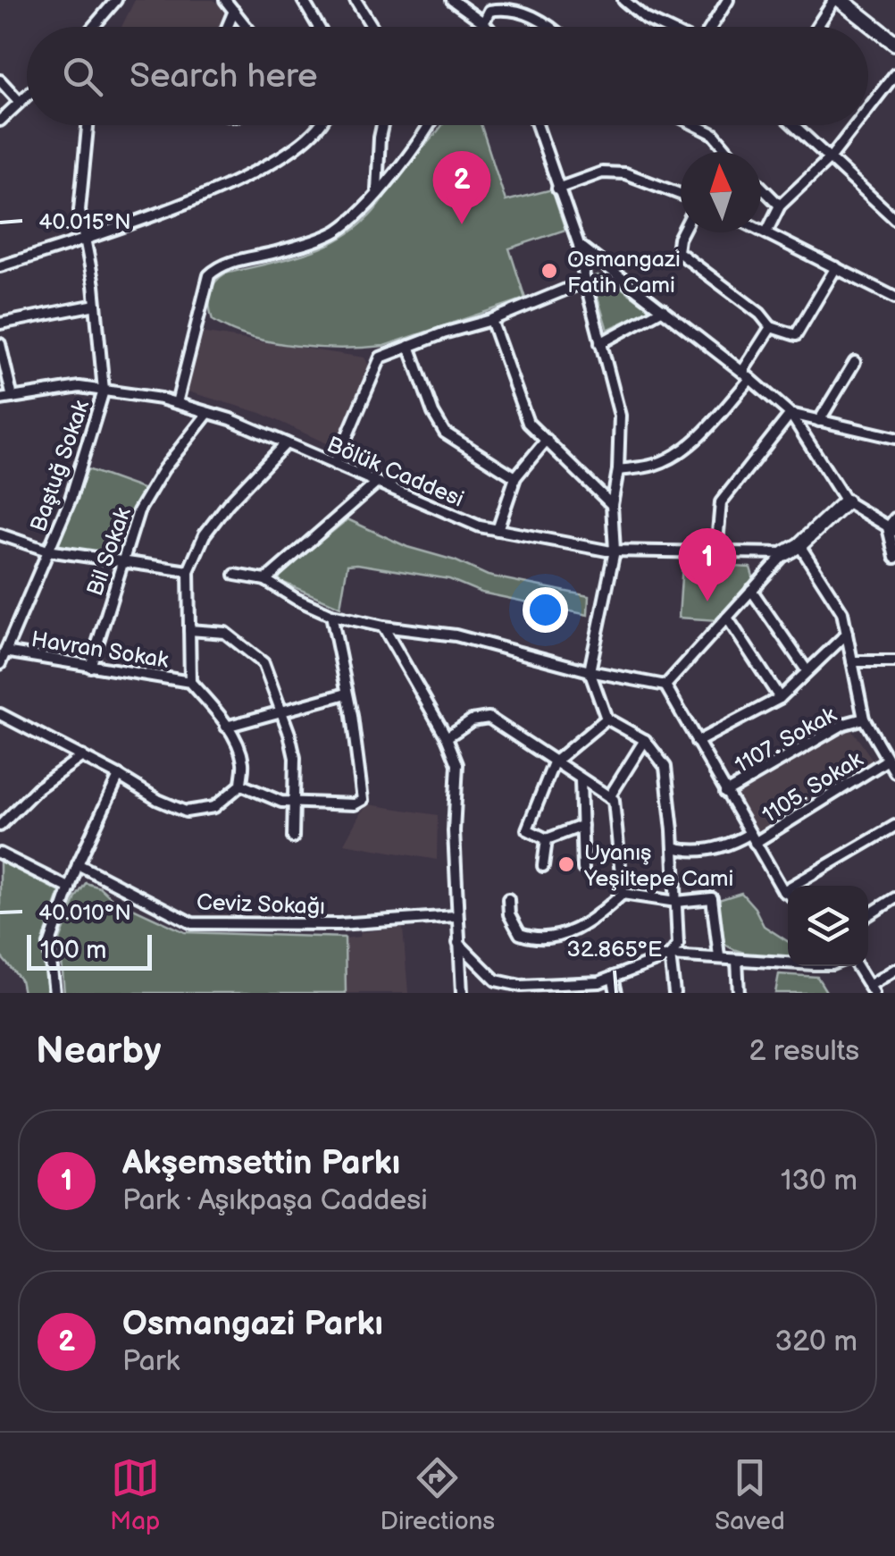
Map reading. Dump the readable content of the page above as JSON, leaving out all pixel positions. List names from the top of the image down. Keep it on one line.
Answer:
{"streets":{"street":["Baştuğ Sokak","Bölük Caddesi","Bil Sokak","Havran Sokak","1107. Sokak","1105. Sokak","Ceviz Sokağı"]},"crossings":[["Baştuğ Sokak","Bölük Caddesi"],["Baştuğ Sokak","Havran Sokak"],["Bölük Caddesi","Bil Sokak"],["Bil Sokak","Havran Sokak"]],"places":["Osmangazi Fatih Cami","Uyanış Yeşiltepe Cami"],"scale_bar":"100 m","north":"top","page":{"search":"Search here","pins":["2","1"],"scale":"100 m","heading":["Nearby","2 results"],"list":[{"mark":"1","name":"Akşemsettin Parkı","note":"Park · Aşıkpaşa Caddesi","value":"130 m"},{"mark":"2","name":"Osmangazi Parkı","note":"Park","value":"320 m"}],"nav":["Map","Directions","Saved"]},"coordinates":["40.015°N","40.010°N","32.865°E"]}
